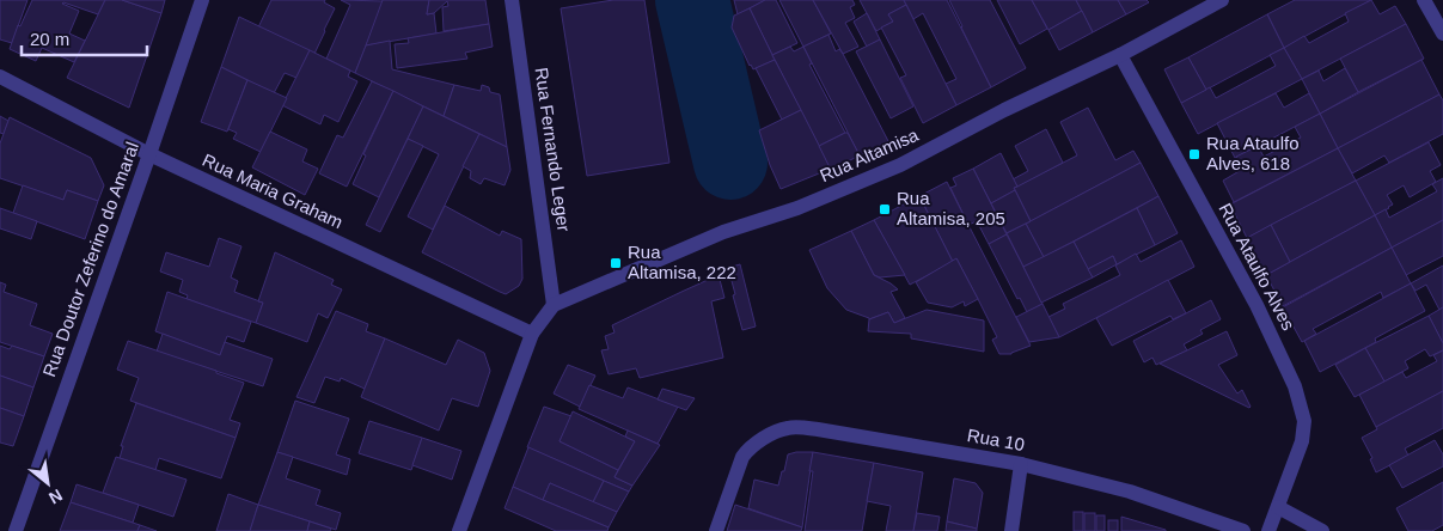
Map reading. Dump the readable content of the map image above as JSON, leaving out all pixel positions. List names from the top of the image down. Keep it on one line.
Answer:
{"streets":{"street":["Rua Fernando Leger","Rua Altamisa","Rua Maria Graham","Rua Doutor Zeferino do Amaral","Rua Ataulfo Alves","Rua 10"]},"crossings":[["Rua Fernando Leger","Rua Altamisa"],["Rua Altamisa","Rua Maria Graham"],["Rua Altamisa","Rua Ataulfo Alves"],["Rua Maria Graham","Rua Doutor Zeferino do Amaral"]],"places":{"transit":["Rua Ataulfo Alves, 618","Rua Altamisa, 205","Rua Altamisa, 222"]},"scale_bar":"20 m","north":"bottom right"}
